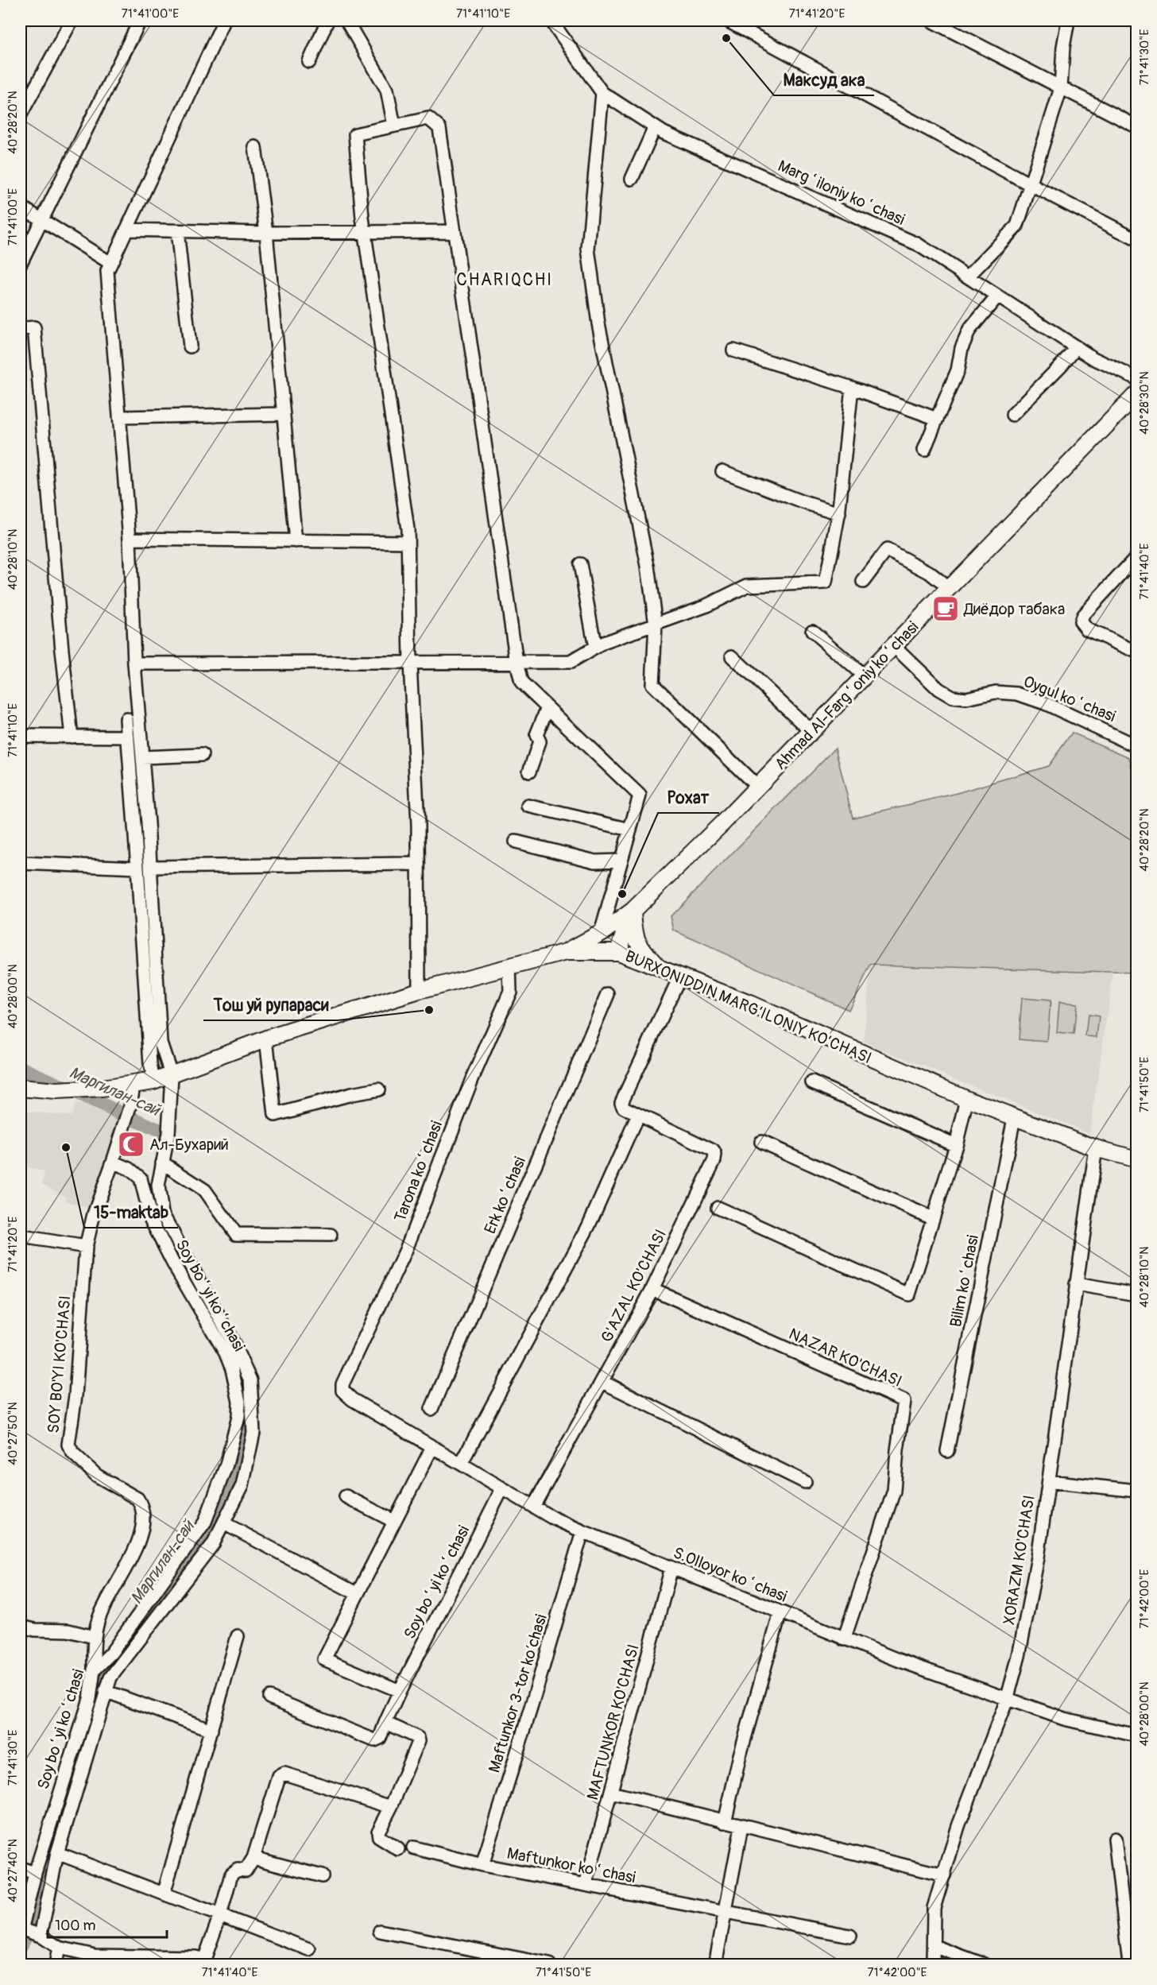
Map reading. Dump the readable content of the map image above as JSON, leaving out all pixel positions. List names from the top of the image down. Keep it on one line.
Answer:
{"streets":{"main road":["Ahmad Al-Fargʻoniy koʻchasi","BURXONIDDIN MARG’ILONIY KO’CHASI"],"street":["Margʻiloniy koʻchasi","Oygul koʻchasi","Tarona koʻchasi","Erk koʻchasi","Bilim koʻchasi","G'AZAL KO'CHASI","Soy boʻyi koʻchasi","NAZAR KO'CHASI","SOY BO'YI KO'CHASI","XORAZM KO'CHASI","S.Olloyor koʻchasi","Maftunkor 3-tor koʼchasi","MAFTUNKOR KO'CHASI","Maftunkor koʻchasi"]},"crossings":[["Ahmad Al-Fargʻoniy koʻchasi","Oygul koʻchasi"],["Ahmad Al-Fargʻoniy koʻchasi","BURXONIDDIN MARG’ILONIY KO’CHASI"],["BURXONIDDIN MARG’ILONIY KO’CHASI","Tarona koʻchasi"],["BURXONIDDIN MARG’ILONIY KO’CHASI","Bilim koʻchasi"],["BURXONIDDIN MARG’ILONIY KO’CHASI","G'AZAL KO'CHASI"],["BURXONIDDIN MARG’ILONIY KO’CHASI","Soy boʻyi koʻchasi"],["BURXONIDDIN MARG’ILONIY KO’CHASI","XORAZM KO'CHASI"],["Tarona koʻchasi","S.Olloyor koʻchasi"],["G'AZAL KO'CHASI","NAZAR KO'CHASI"],["G'AZAL KO'CHASI","S.Olloyor koʻchasi"],["Soy boʻyi koʻchasi","SOY BO'YI KO'CHASI"],["Soy boʻyi koʻchasi","S.Olloyor koʻchasi"],["NAZAR KO'CHASI","S.Olloyor koʻchasi"],["XORAZM KO'CHASI","S.Olloyor koʻchasi"],["S.Olloyor koʻchasi","Maftunkor 3-tor koʼchasi"],["S.Olloyor koʻchasi","MAFTUNKOR KO'CHASI"],["Maftunkor 3-tor koʼchasi","Maftunkor koʻchasi"],["MAFTUNKOR KO'CHASI","Maftunkor koʻchasi"]],"districts":["CHARIQCHI"],"water":["Маргилан-сай"],"places":{"other":["Максуд ака","Рохат","Тош уй рупараси","15-maktab"],"cafe":["Диёдор табака"],"mosque":["Ал-Бухарий"]},"scale_bar":"100 m","coordinates":["71°41'00\"E","71°41'10\"E","71°41'20\"E","71°41'30\"E","40°28'20\"N","40°28'30\"N","40°28'10\"N","71°41'40\"E","40°28'00\"N","71°41'50\"E","40°27'50\"N","71°42'00\"E","40°27'40\"N"]}
